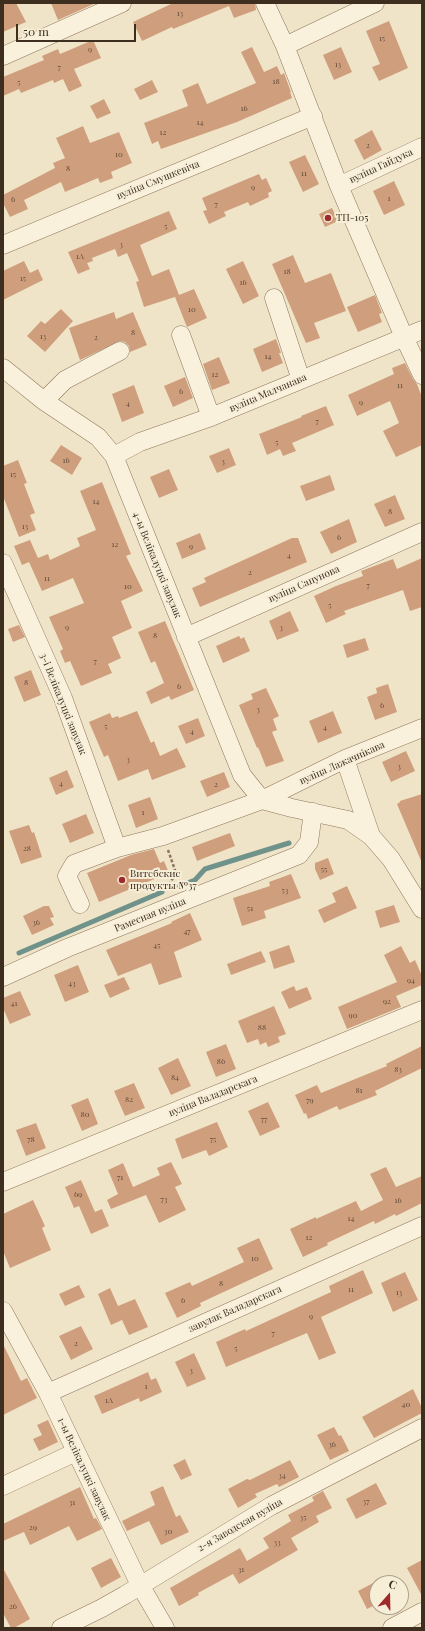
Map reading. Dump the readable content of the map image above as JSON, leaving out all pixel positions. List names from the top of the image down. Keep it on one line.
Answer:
{"streets":{"street":["вуліца Гайдука","вуліца Смушкевіча","вуліца Малчанава","4-ы Велікалуцкі завулак","вуліца Сапунова","3-і Велікалуцкі завулак","вуліца Лажачнікава","Рамесная вуліца","вуліца Валадарскага","завулак Валадарскага","1-ы Велікалуцкі завулак","2-я Заводская вуліца"]},"crossings":[["вуліца Малчанава","4-ы Велікалуцкі завулак"],["4-ы Велікалуцкі завулак","вуліца Сапунова"],["4-ы Велікалуцкі завулак","вуліца Лажачнікава"],["3-і Велікалуцкі завулак","вуліца Лажачнікава"],["завулак Валадарскага","1-ы Велікалуцкі завулак"],["1-ы Велікалуцкі завулак","2-я Заводская вуліца"]],"places":["ТП-105","Витебские продукты №37"],"house_numbers":["13","15","9","13","7","18","5","16","14","12","2","10","8","11","9","1","6","7","5","3","1А","18","15","16","10","8","13","2","14","12","11","6","9","4","7","5","16","3","15","14","8","13","6","12","9","4","2","11","7","10","5","9","3","8","7","8","6","6","3","5","4","4","3","3","4","2","1","28","55","53","51","36","47","45","94","43","92","41","90","88","86","83","84","81","82","79","80","77","78","75","71","69","73","16","14","12","10","8","11","13","6","9","7","2","5","3","1","1А","40","36","34","37","31","35","29","30","33","31","26"],"scale_bar":"50 m","north":"top"}
